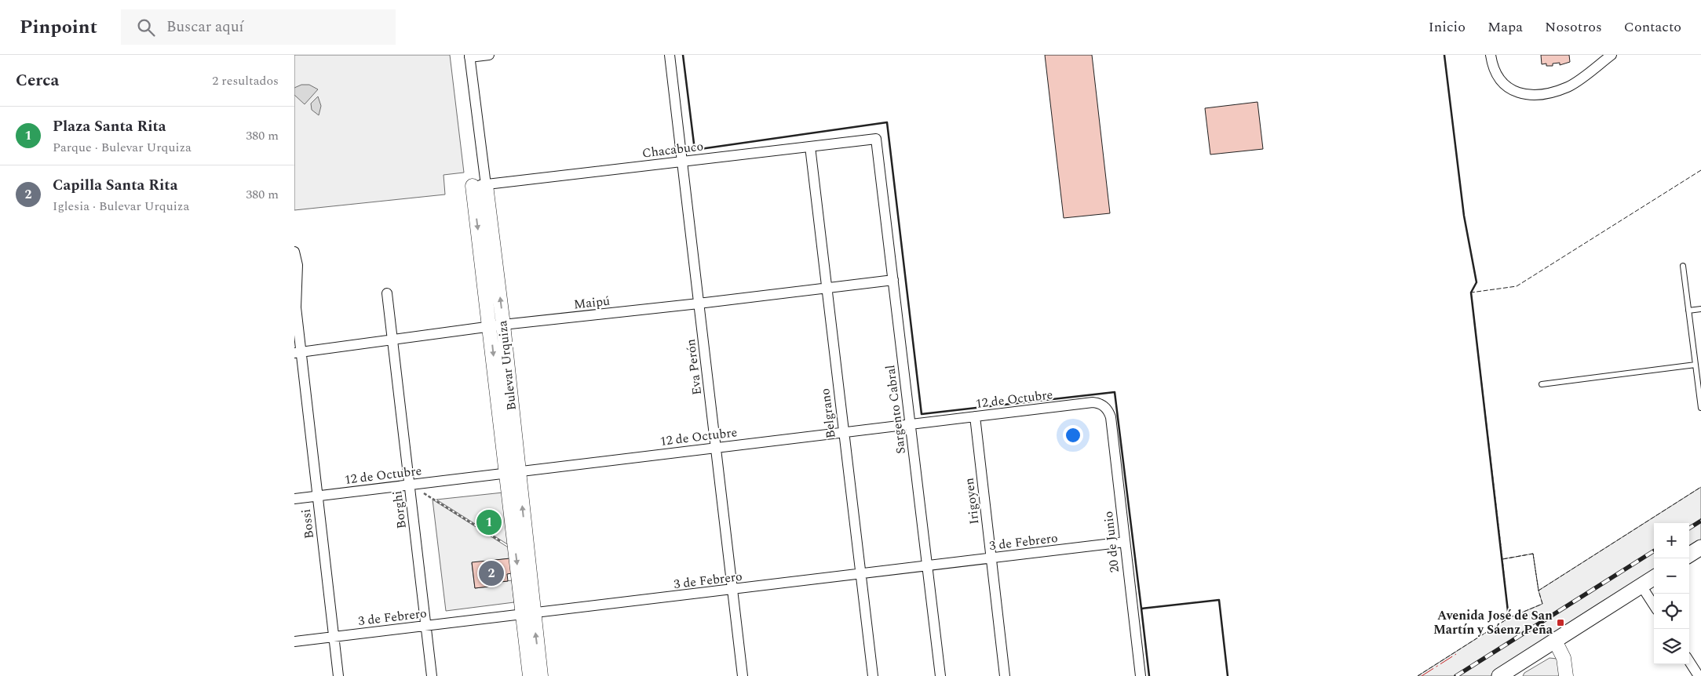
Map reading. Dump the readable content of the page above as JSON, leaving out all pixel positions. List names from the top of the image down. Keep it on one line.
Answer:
{"streets":{"street":["Chacabuco","Maipú","Bulevar Urquiza","Eva Perón","12 de Octubre","Sargento Cabral","Belgrano","Irigoyen","Borghi","Bossi","3 de Febrero","20 de Junio"]},"crossings":[["Chacabuco","Bulevar Urquiza"],["Chacabuco","Eva Perón"],["Chacabuco","Sargento Cabral"],["Chacabuco","Belgrano"],["Maipú","Bulevar Urquiza"],["Maipú","Eva Perón"],["Maipú","Sargento Cabral"],["Maipú","Belgrano"],["Maipú","Borghi"],["Maipú","Bossi"],["Bulevar Urquiza","12 de Octubre"],["Bulevar Urquiza","3 de Febrero"],["Eva Perón","12 de Octubre"],["Eva Perón","3 de Febrero"],["12 de Octubre","Sargento Cabral"],["12 de Octubre","Belgrano"],["12 de Octubre","Irigoyen"],["12 de Octubre","Borghi"],["12 de Octubre","Bossi"],["12 de Octubre","20 de Junio"],["Sargento Cabral","3 de Febrero"],["Belgrano","3 de Febrero"],["Irigoyen","3 de Febrero"],["Borghi","3 de Febrero"],["Bossi","3 de Febrero"],["3 de Febrero","20 de Junio"]],"places":{"transit":["Avenida José de San Martín y Sáenz Peña"]},"page":{"header":"Pinpoint","search":"Buscar aquí","nav":["Inicio","Mapa","Nosotros","Contacto"],"heading":["Cerca","2 resultados"],"list":[{"mark":"1","name":"Plaza Santa Rita","note":"Parque · Bulevar Urquiza","value":"380 m"},{"mark":"2","name":"Capilla Santa Rita","note":"Iglesia · Bulevar Urquiza","value":"380 m"}],"pins":["1","2"],"map_buttons":["+","−"]}}
